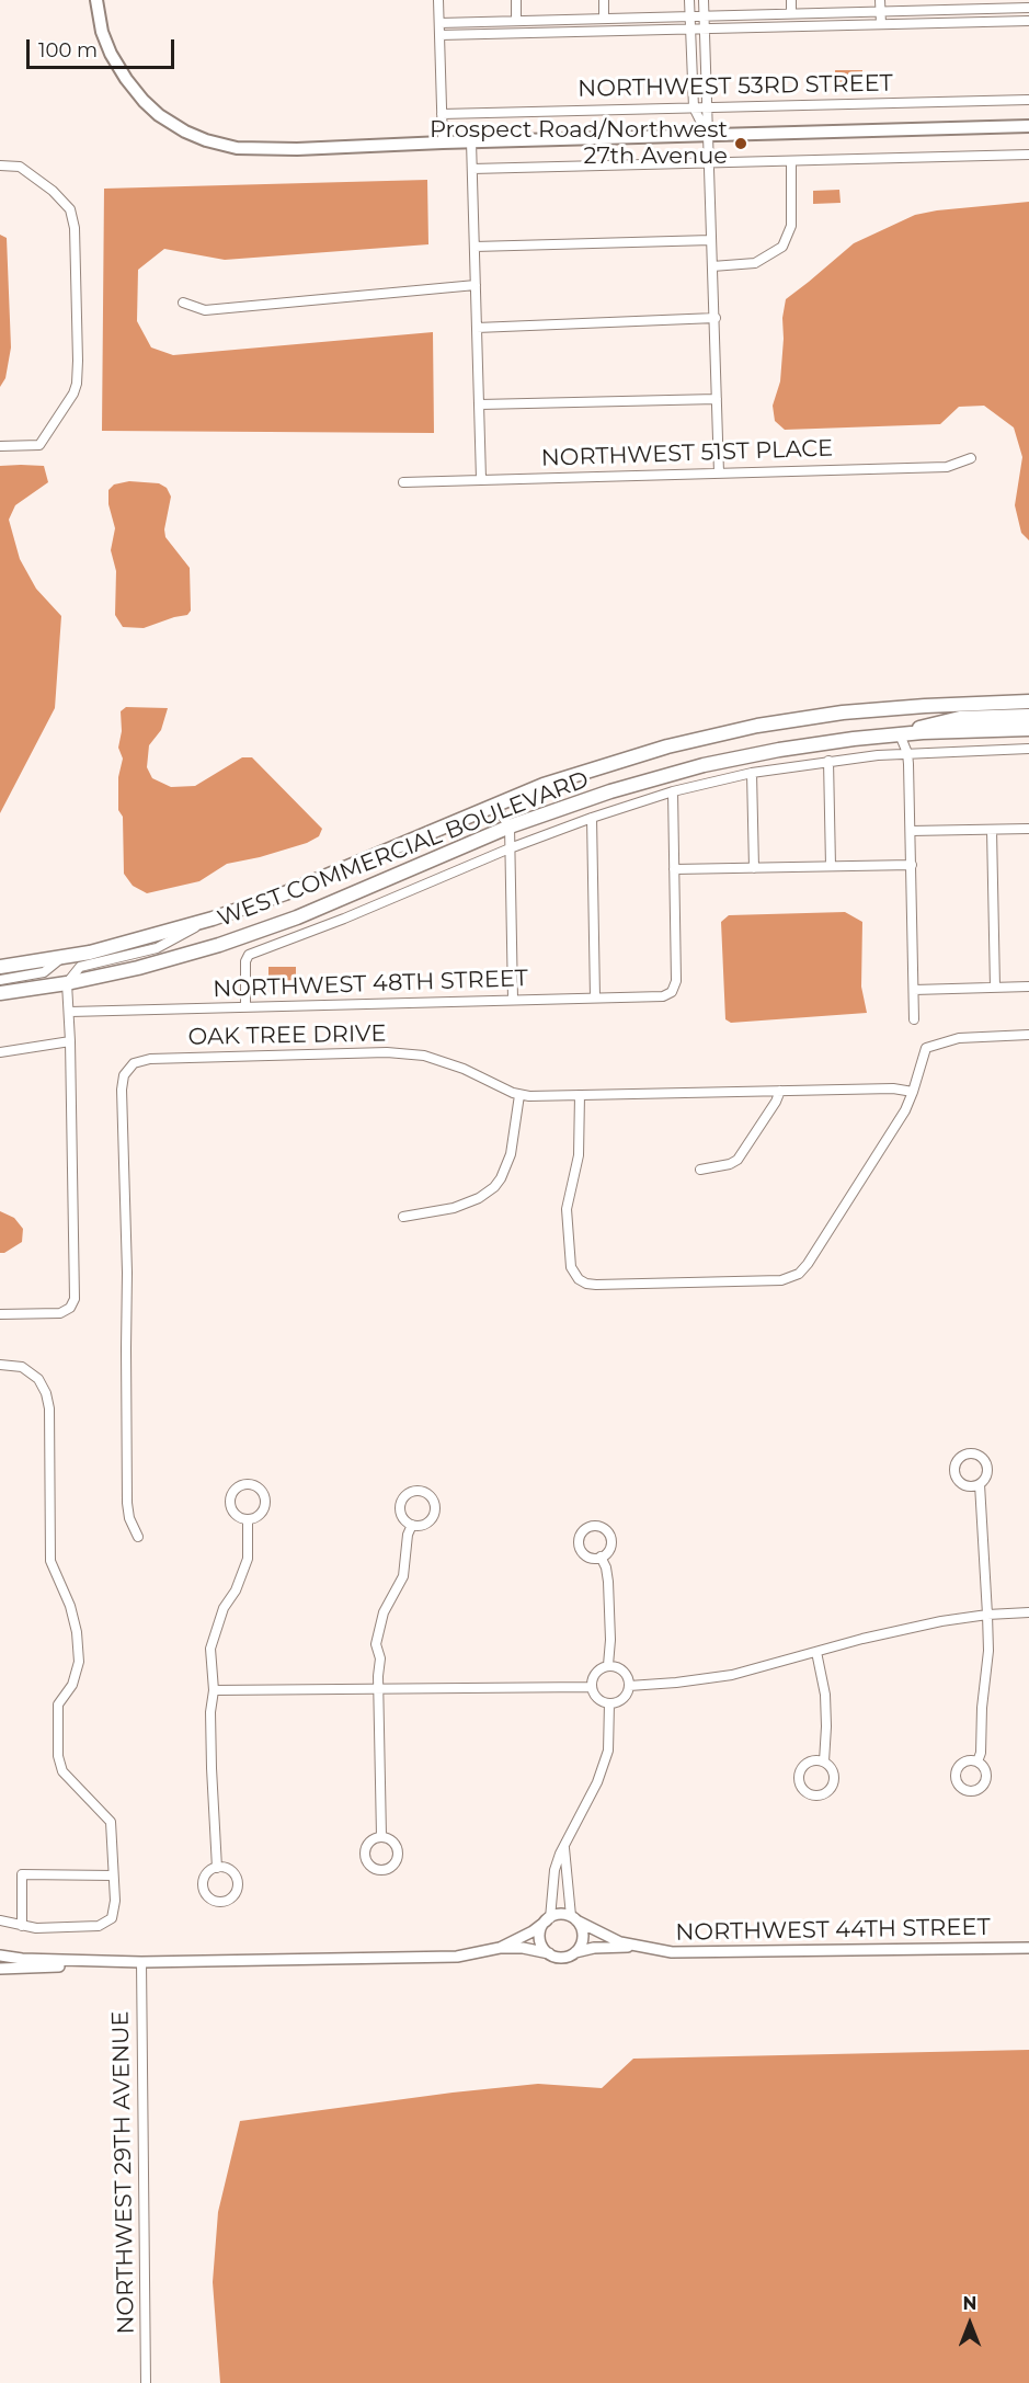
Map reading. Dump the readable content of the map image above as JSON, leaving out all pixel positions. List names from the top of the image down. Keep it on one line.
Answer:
{"streets":{"highway":["WEST COMMERCIAL BOULEVARD"],"street":["NORTHWEST 53RD STREET","NORTHWEST 51ST PLACE","NORTHWEST 48TH STREET","OAK TREE DRIVE","NORTHWEST 44TH STREET","NORTHWEST 29TH AVENUE"]},"places":["Prospect Road/Northwest 27th Avenue"],"scale_bar":"100 m","north":"top"}
